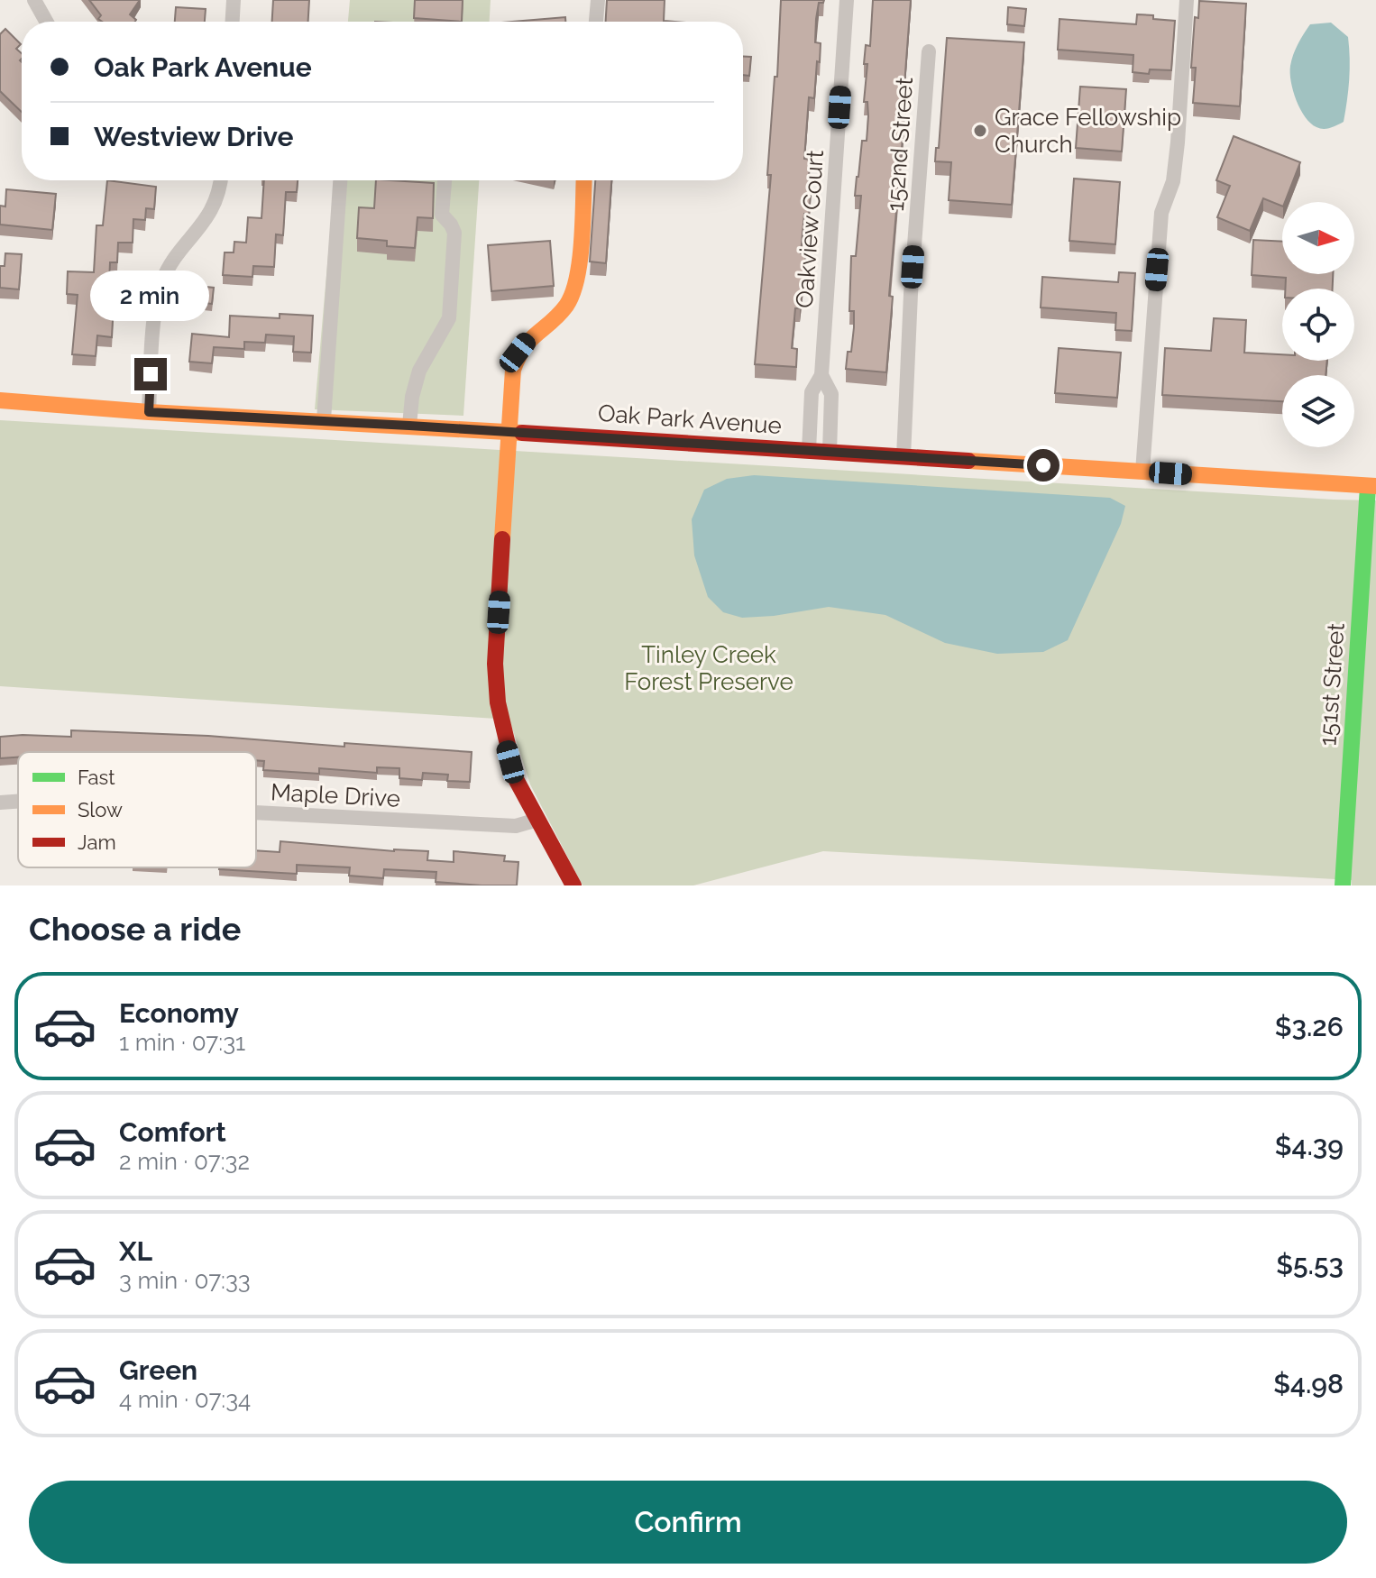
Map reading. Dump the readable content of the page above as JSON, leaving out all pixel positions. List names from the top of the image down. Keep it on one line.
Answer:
{"streets":{"street":["152nd Street","Oakview Court","Oak Park Avenue","151st Street","Maple Drive"]},"crossings":[["152nd Street","Oak Park Avenue"],["Oakview Court","Oak Park Avenue"],["Oak Park Avenue","151st Street"]],"parks":["Tinley Creek Forest Preserve"],"places":["Grace Fellowship Church"],"legend":["Fast","Slow","Jam"],"north":"right","page":{"banner":["Oak Park Avenue","Westview Drive"],"bubble":"2 min","heading":"Choose a ride","list":[{"name":"Economy","note":"1 min · 07:31","value":"$3.26"},{"name":"Comfort","note":"2 min · 07:32","value":"$4.39"},{"name":"XL","note":"3 min · 07:33","value":"$5.53"},{"name":"Green","note":"4 min · 07:34","value":"$4.98"}],"buttons":"Confirm"}}
